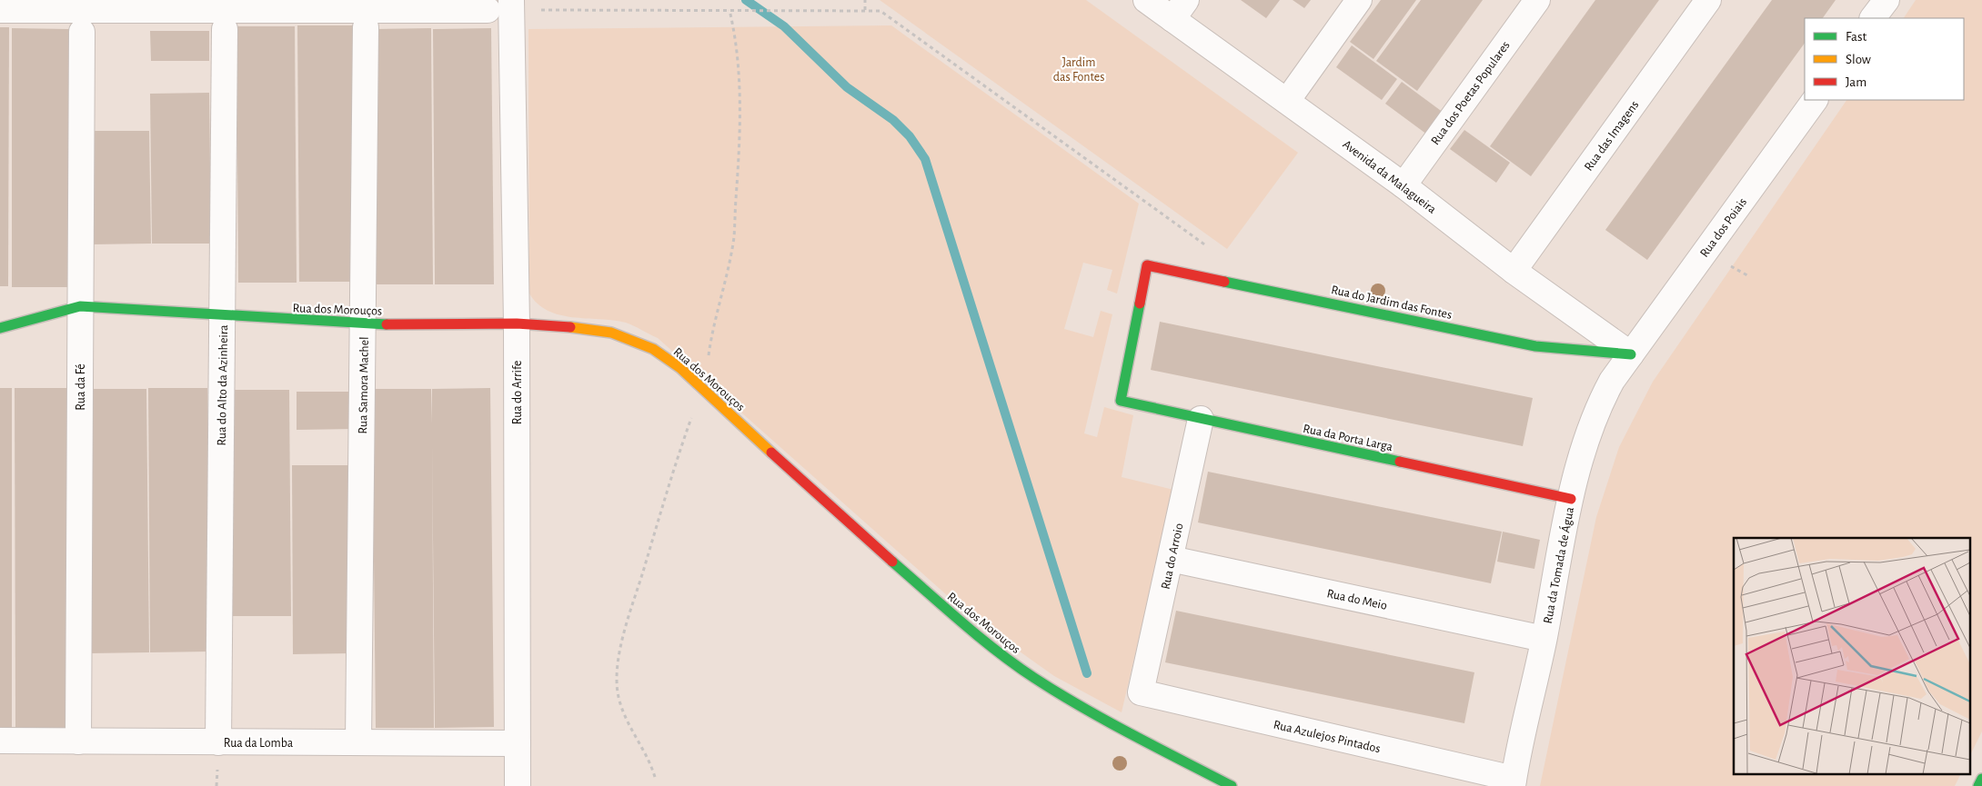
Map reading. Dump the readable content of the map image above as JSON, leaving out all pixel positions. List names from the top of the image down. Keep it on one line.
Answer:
{"streets":{"street":["Rua dos Poetas Populares","Rua das Imagens","Avenida da Malagueira","Rua dos Poiais","Rua do Jardim das Fontes","Rua dos Morouços","Rua do Alto da Azinheira","Rua Samora Machel","Rua da Fé","Rua do Arrife","Rua da Porta Larga","Rua do Arroio","Rua da Tomada de Água","Rua do Meio","Rua Azulejos Pintados","Rua da Lomba"]},"crossings":[["Rua dos Poetas Populares","Avenida da Malagueira"],["Rua das Imagens","Avenida da Malagueira"],["Avenida da Malagueira","Rua dos Poiais"],["Avenida da Malagueira","Rua do Jardim das Fontes"],["Avenida da Malagueira","Rua da Tomada de Água"],["Rua dos Poiais","Rua do Jardim das Fontes"],["Rua dos Poiais","Rua da Tomada de Água"],["Rua do Jardim das Fontes","Rua da Porta Larga"],["Rua do Jardim das Fontes","Rua da Tomada de Água"],["Rua dos Morouços","Rua do Alto da Azinheira"],["Rua dos Morouços","Rua Samora Machel"],["Rua dos Morouços","Rua da Fé"],["Rua dos Morouços","Rua do Arrife"],["Rua do Alto da Azinheira","Rua da Lomba"],["Rua Samora Machel","Rua da Lomba"],["Rua da Fé","Rua da Lomba"],["Rua do Arrife","Rua da Lomba"],["Rua da Porta Larga","Rua do Arroio"],["Rua da Porta Larga","Rua da Tomada de Água"],["Rua do Arroio","Rua do Meio"],["Rua do Arroio","Rua Azulejos Pintados"],["Rua da Tomada de Água","Rua do Meio"],["Rua da Tomada de Água","Rua Azulejos Pintados"]],"parks":["Jardim das Fontes"],"legend":["Fast","Slow","Jam"]}
